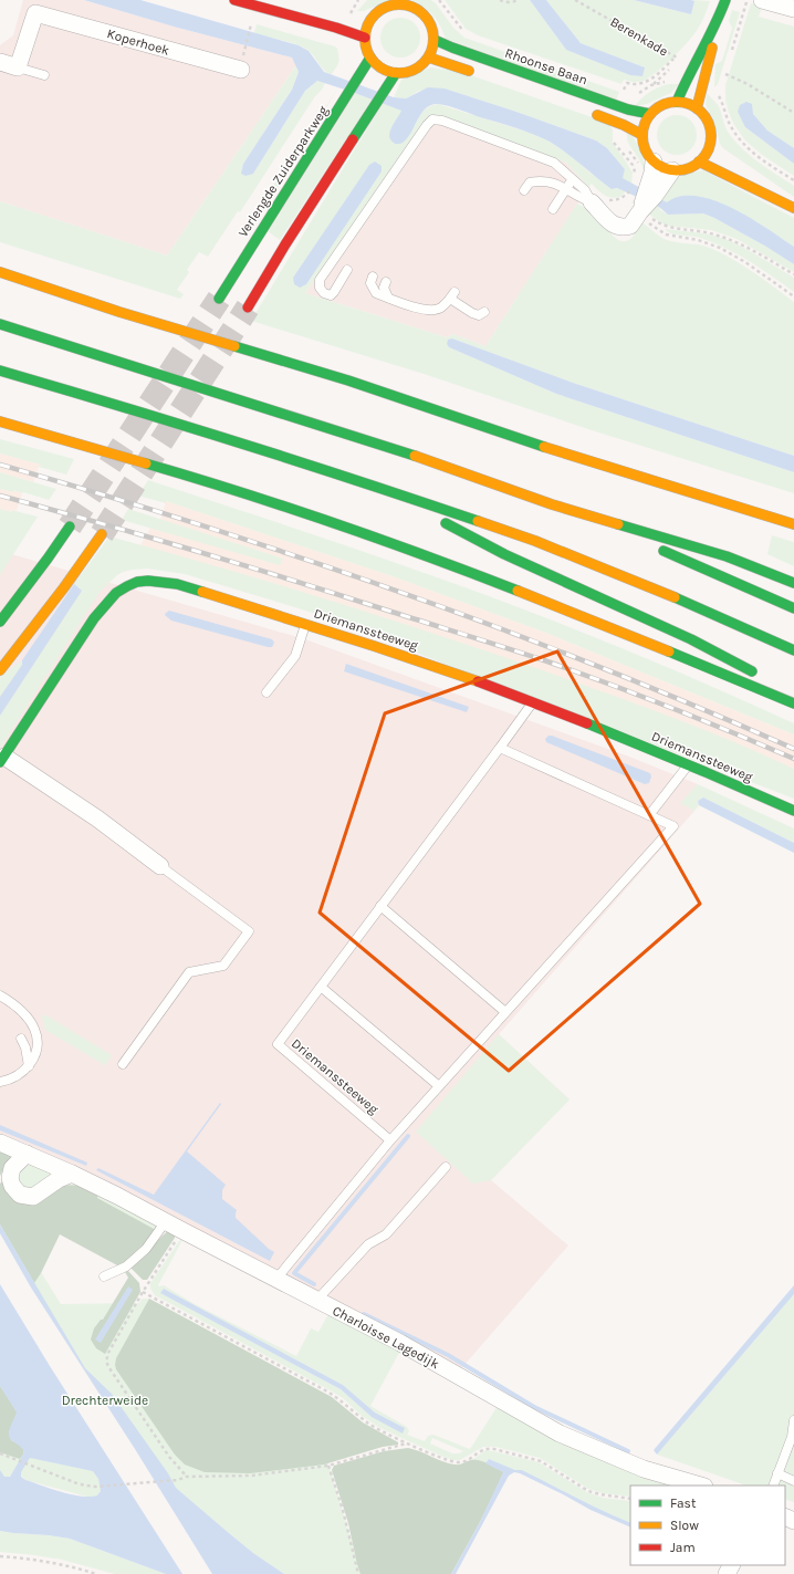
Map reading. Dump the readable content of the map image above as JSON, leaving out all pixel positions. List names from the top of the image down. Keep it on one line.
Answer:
{"streets":{"main road":["Rhoonse Baan","Verlengde Zuiderparkweg","Driemanssteeweg"],"street":["Koperhoek","Charloisse Lagedijk"],"path":["Berenkade"]},"crossings":[["Rhoonse Baan","Verlengde Zuiderparkweg"]],"parks":["Drechterweide"],"legend":["Fast","Slow","Jam"]}
